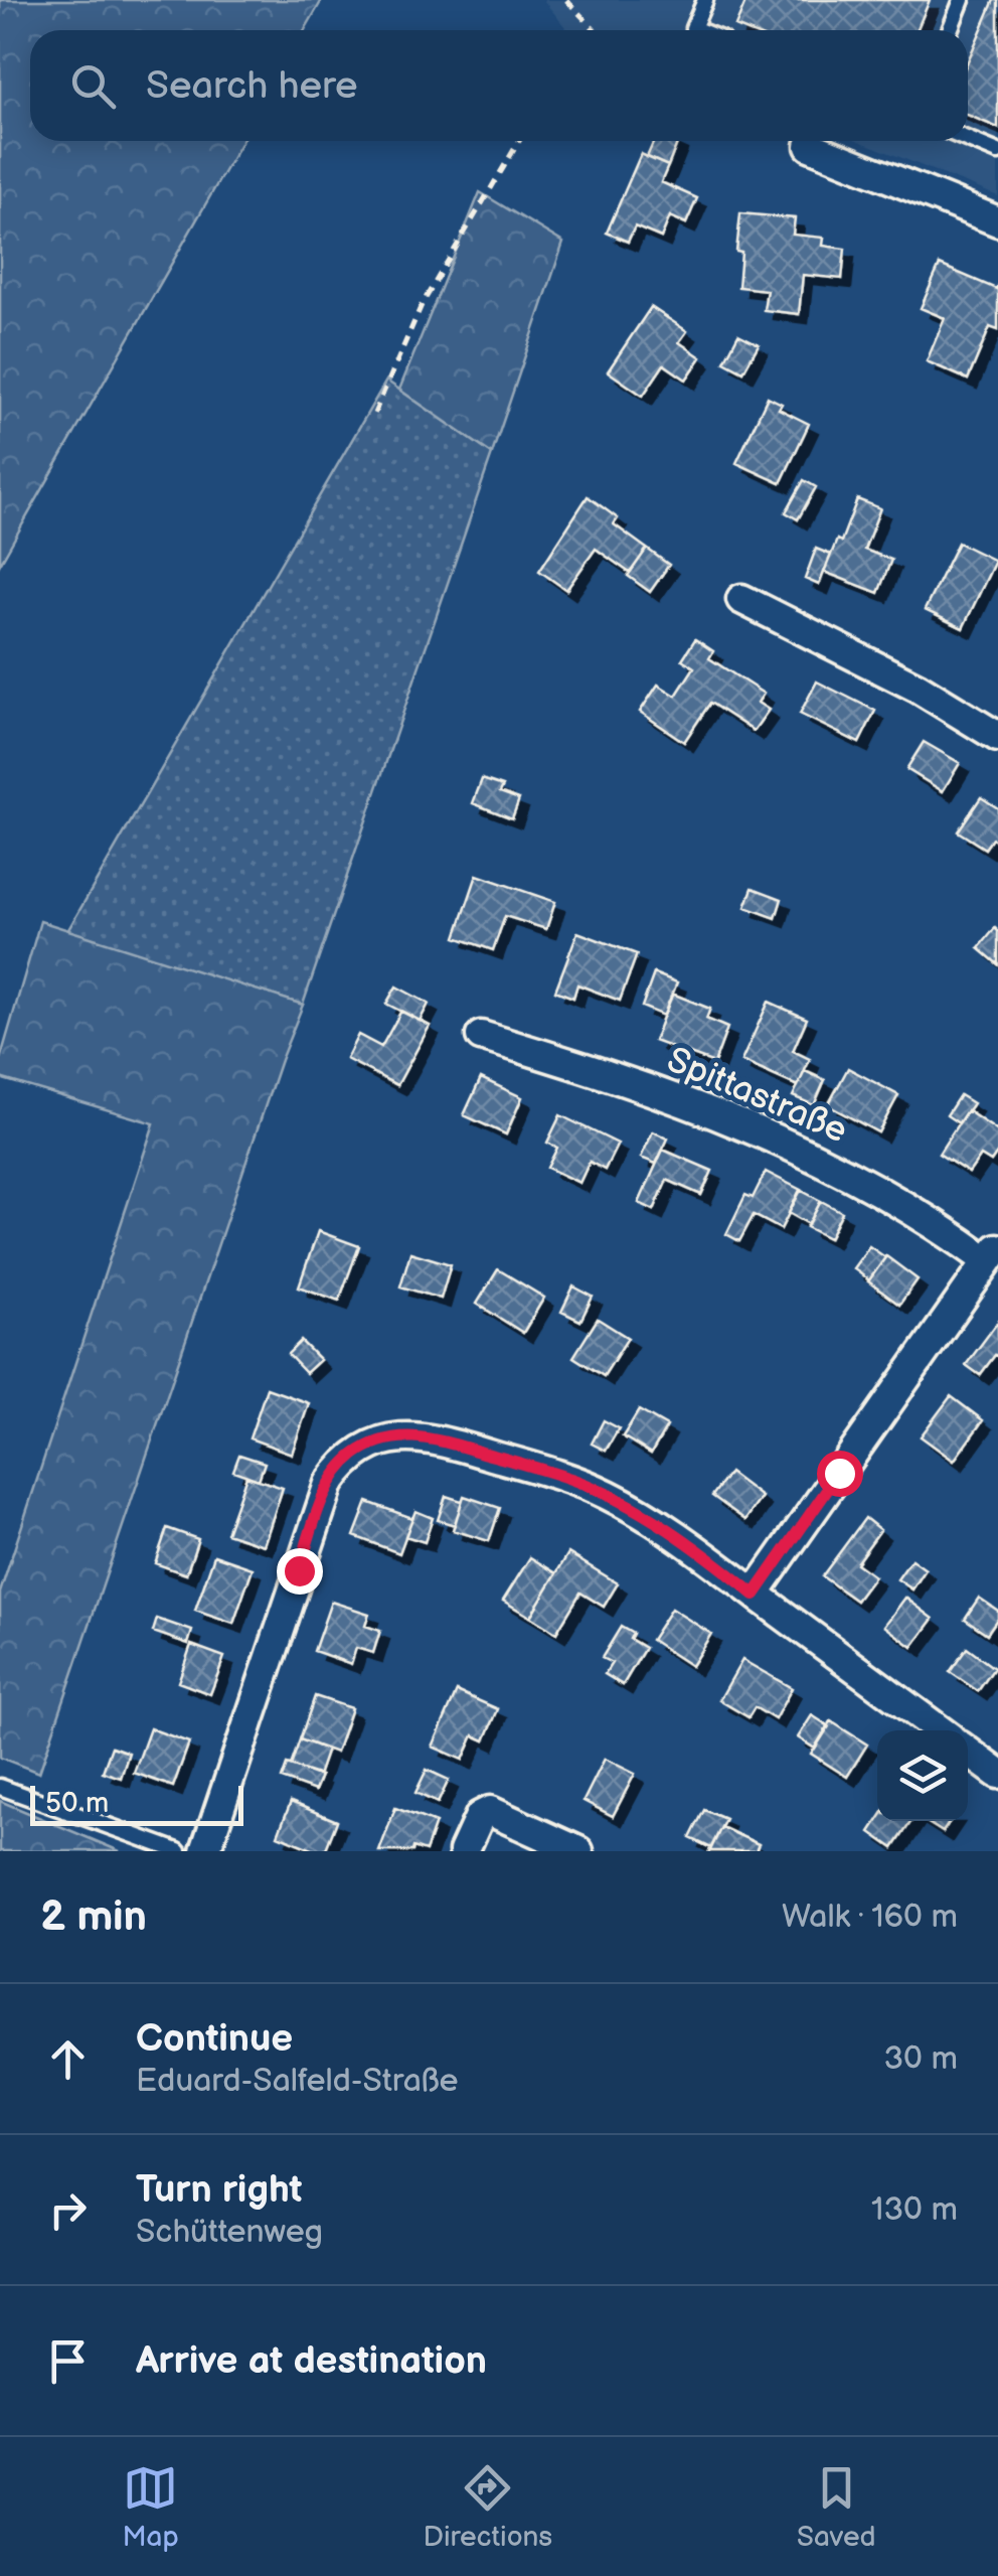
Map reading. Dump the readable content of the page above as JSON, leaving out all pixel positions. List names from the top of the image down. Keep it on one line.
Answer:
{"streets":{"street":["Spittastraße"]},"scale_bar":"50 m","page":{"search":"Search here","scale":"50 m","heading":["2 min","Walk · 160 m"],"list":[["Continue","Eduard-Salfeld-Straße","30 m"],["Turn right","Schüttenweg","130 m"],"Arrive at destination"],"nav":["Map","Directions","Saved"]}}
